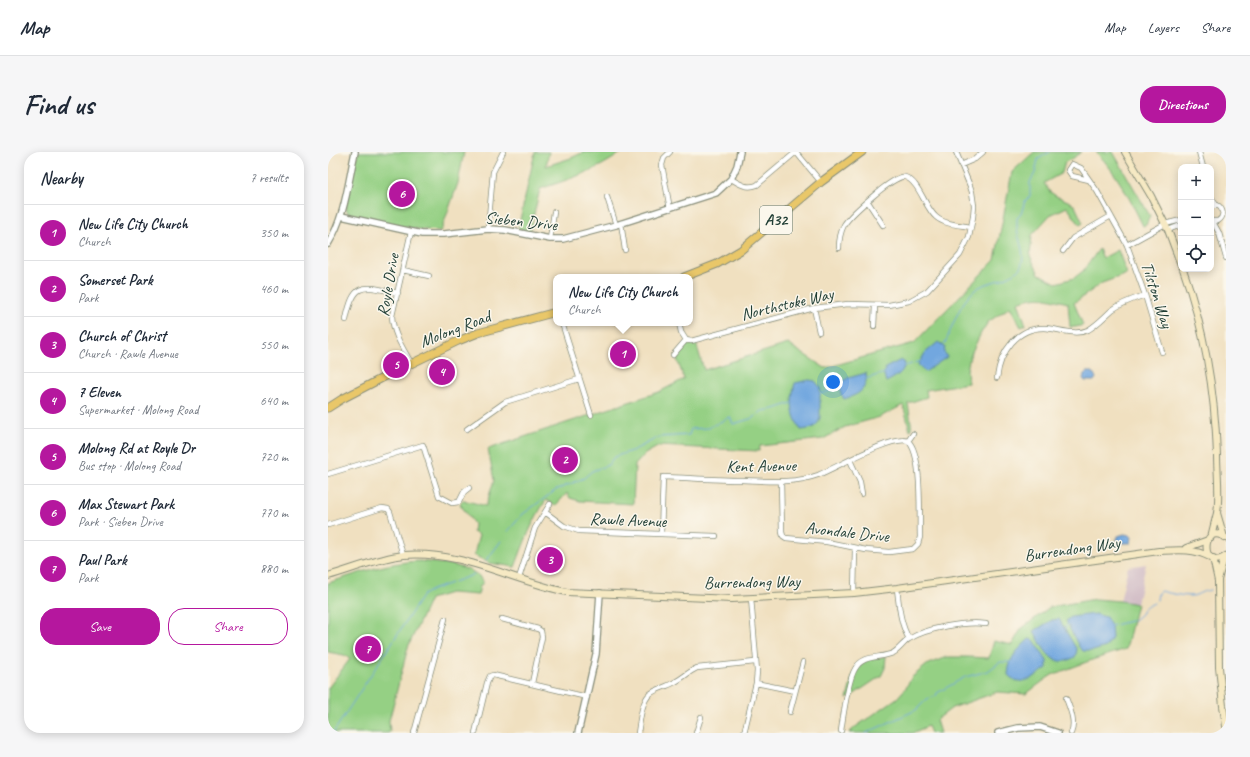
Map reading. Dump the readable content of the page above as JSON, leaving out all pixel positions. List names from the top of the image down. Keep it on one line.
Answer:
{"streets":{"highway":["A32","Molong Road"],"main road":["Burrendong Way"],"street":["Sieben Drive","Royle Drive","Tilston Way","Northstoke Way","Kent Avenue","Rawle Avenue","Avondale Drive"]},"crossings":[["Sieben Drive","Royle Drive"],["Royle Drive","Molong Road"],["Kent Avenue","Rawle Avenue"],["Kent Avenue","Avondale Drive"]],"page":{"header":"Map","nav":["Map","Layers","Share"],"buttons":["Directions",["Save","Share"]],"title":"Find us","heading":["Nearby","7 results"],"map_buttons":["+","−"],"pins":["6","1","5","4","2","3","7"],"list":[{"mark":"1","name":"New Life City Church","note":"Church","value":"350 m"},{"mark":"2","name":"Somerset Park","note":"Park","value":"460 m"},{"mark":"3","name":"Church of Christ","note":"Church · Rawle Avenue","value":"550 m"},{"mark":"4","name":"7 Eleven","note":"Supermarket · Molong Road","value":"640 m"},{"mark":"5","name":"Molong Rd at Royle Dr","note":"Bus stop · Molong Road","value":"720 m"},{"mark":"6","name":"Max Stewart Park","note":"Park · Sieben Drive","value":"770 m"},{"mark":"7","name":"Paul Park","note":"Park","value":"880 m"}],"popup":["New Life City Church","Church"]}}
